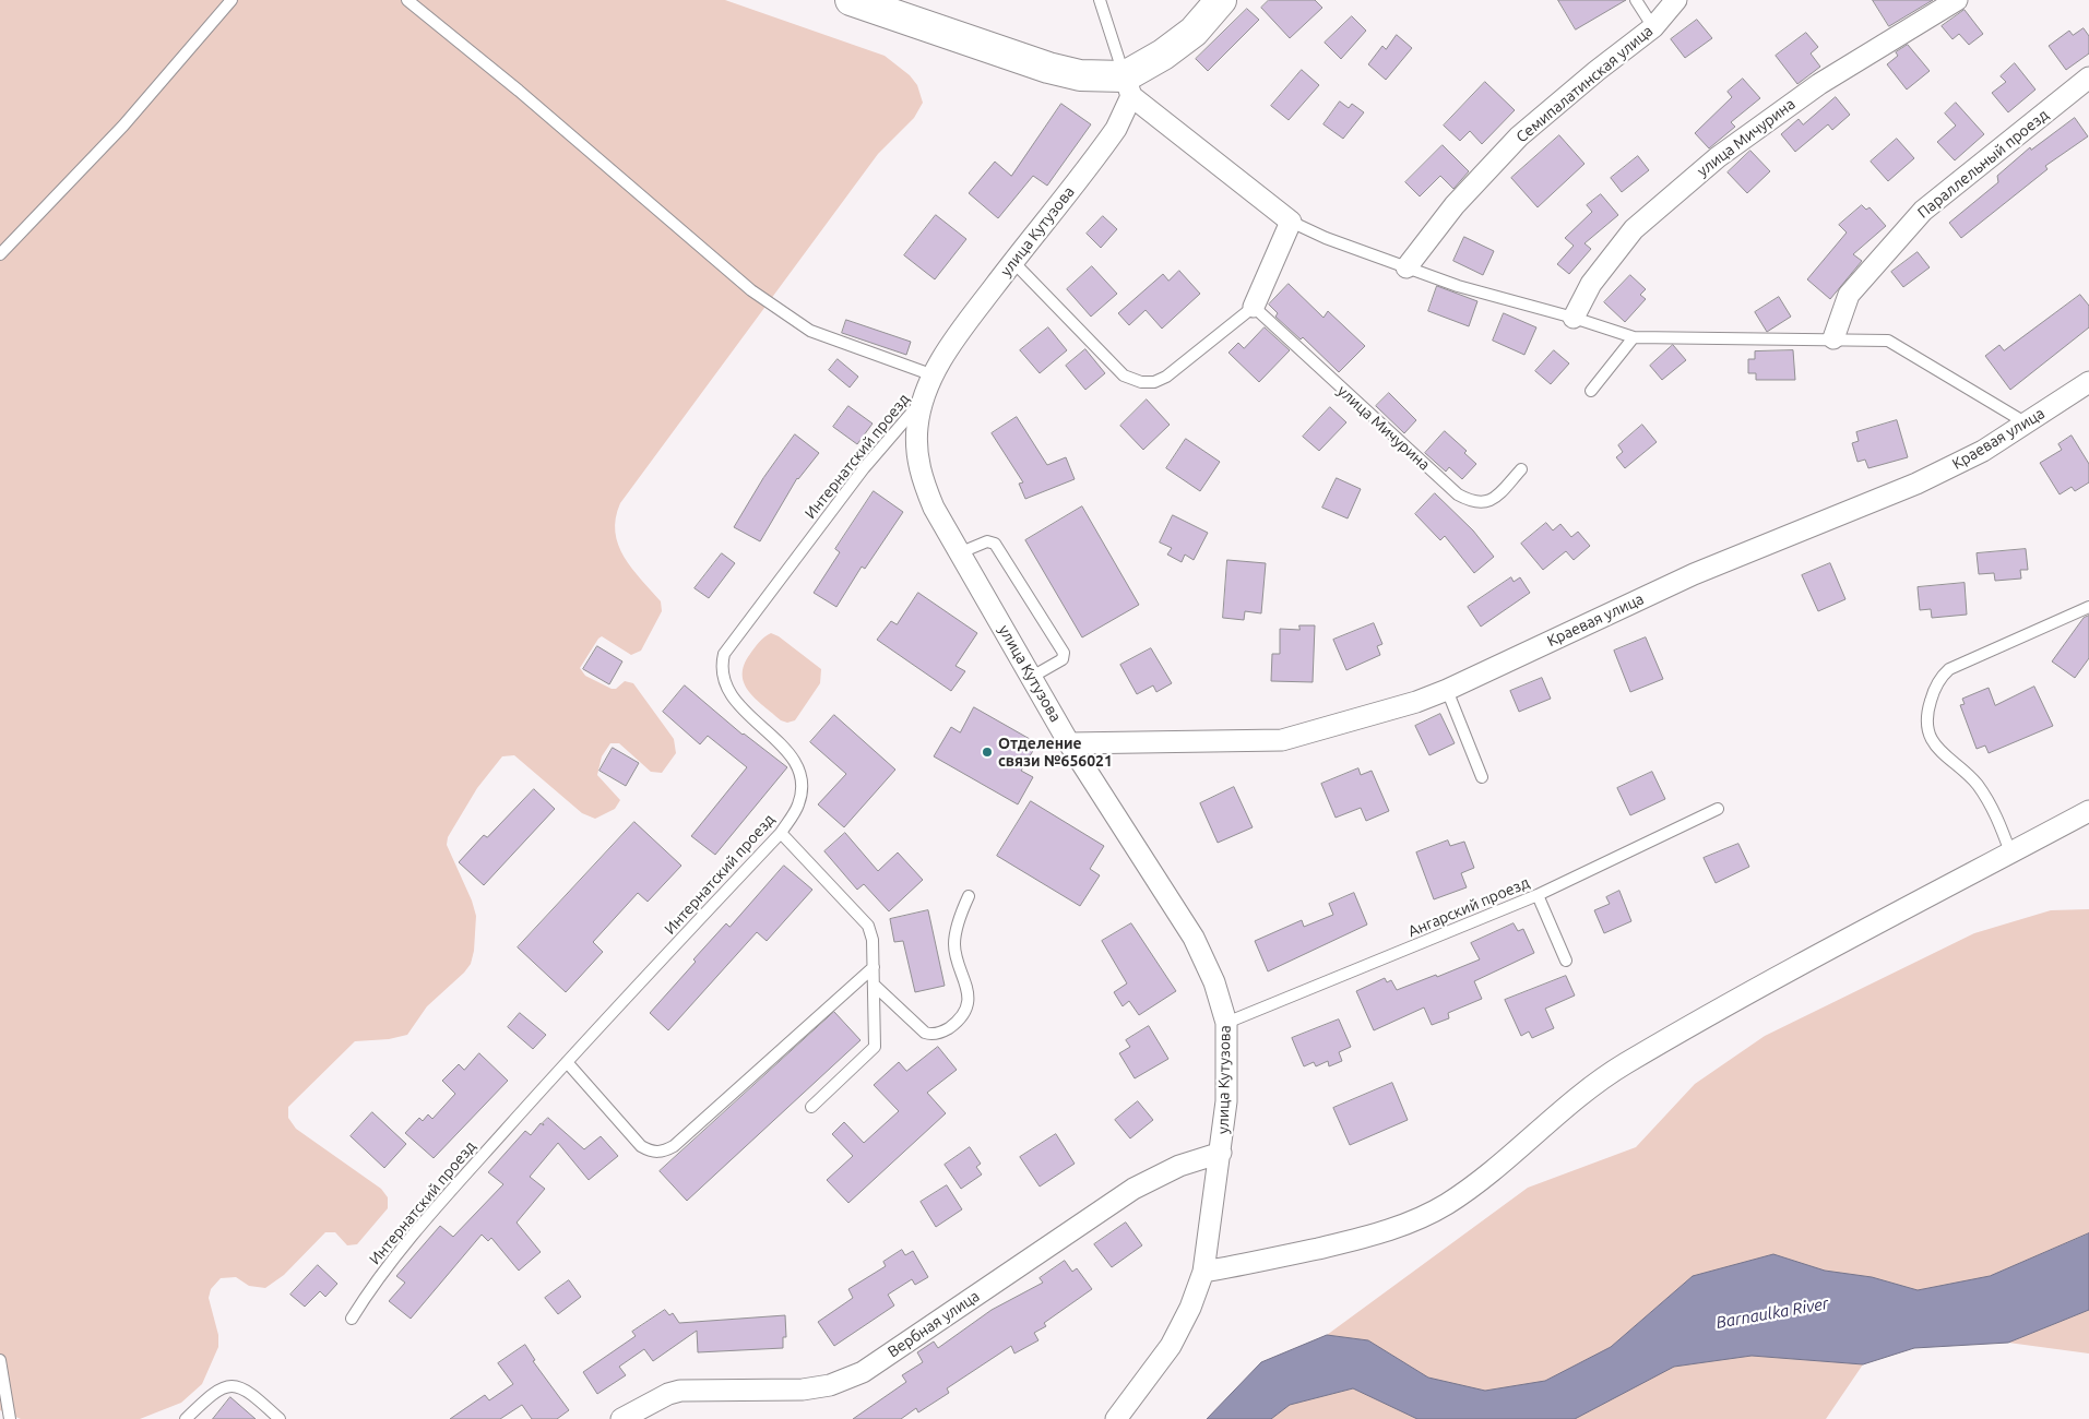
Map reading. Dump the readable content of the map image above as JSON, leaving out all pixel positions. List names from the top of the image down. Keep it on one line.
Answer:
{"streets":{"street":["Семипалатинская улица","улица Мичурина","Параллельный проезд","улица Кутузова","Краевая улица","Вербная улица"],"lane":["Интернатский проезд","Ангарский проезд"]},"crossings":[["улица Кутузова","Краевая улица"],["улица Кутузова","Интернатский проезд"],["улица Кутузова","Ангарский проезд"],["улица Кутузова","Вербная улица"]],"water":["Barnaulka River"],"places":["Отделение связи №656021"]}
